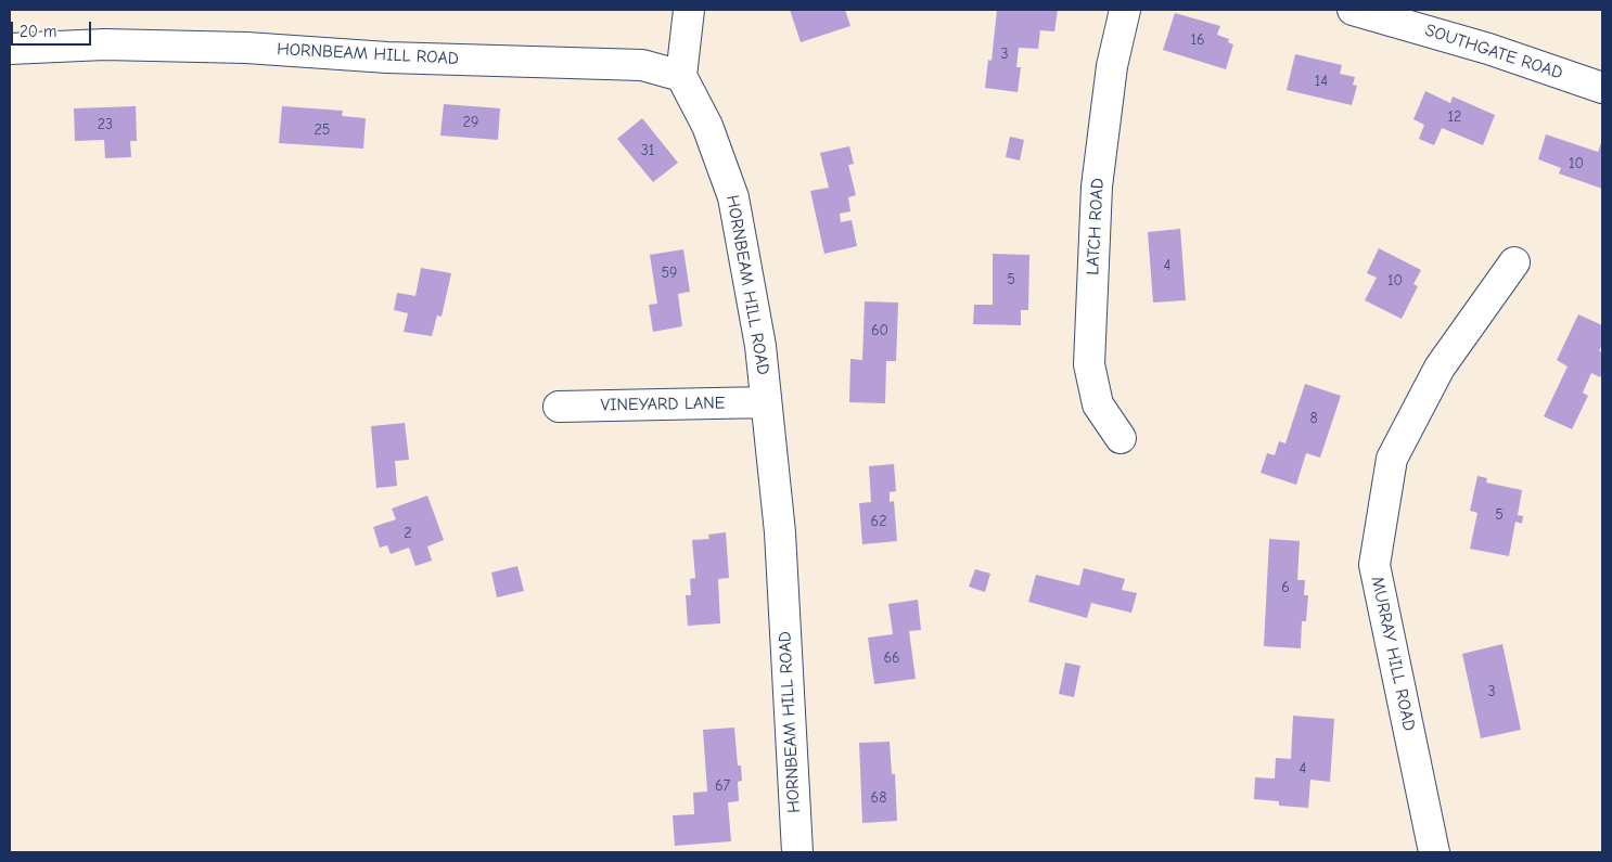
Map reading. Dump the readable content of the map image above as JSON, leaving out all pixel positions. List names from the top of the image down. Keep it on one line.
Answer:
{"streets":{"street":["SOUTHGATE ROAD","HORNBEAM HILL ROAD","LATCH ROAD","VINEYARD LANE","MURRAY HILL ROAD"]},"crossings":[["HORNBEAM HILL ROAD","VINEYARD LANE"]],"house_numbers":["16","3","14","12","29","23","25","31","10","4","59","5","10","60","8","5","62","2","6","66","3","4","67","68"],"scale_bar":"20 m"}
